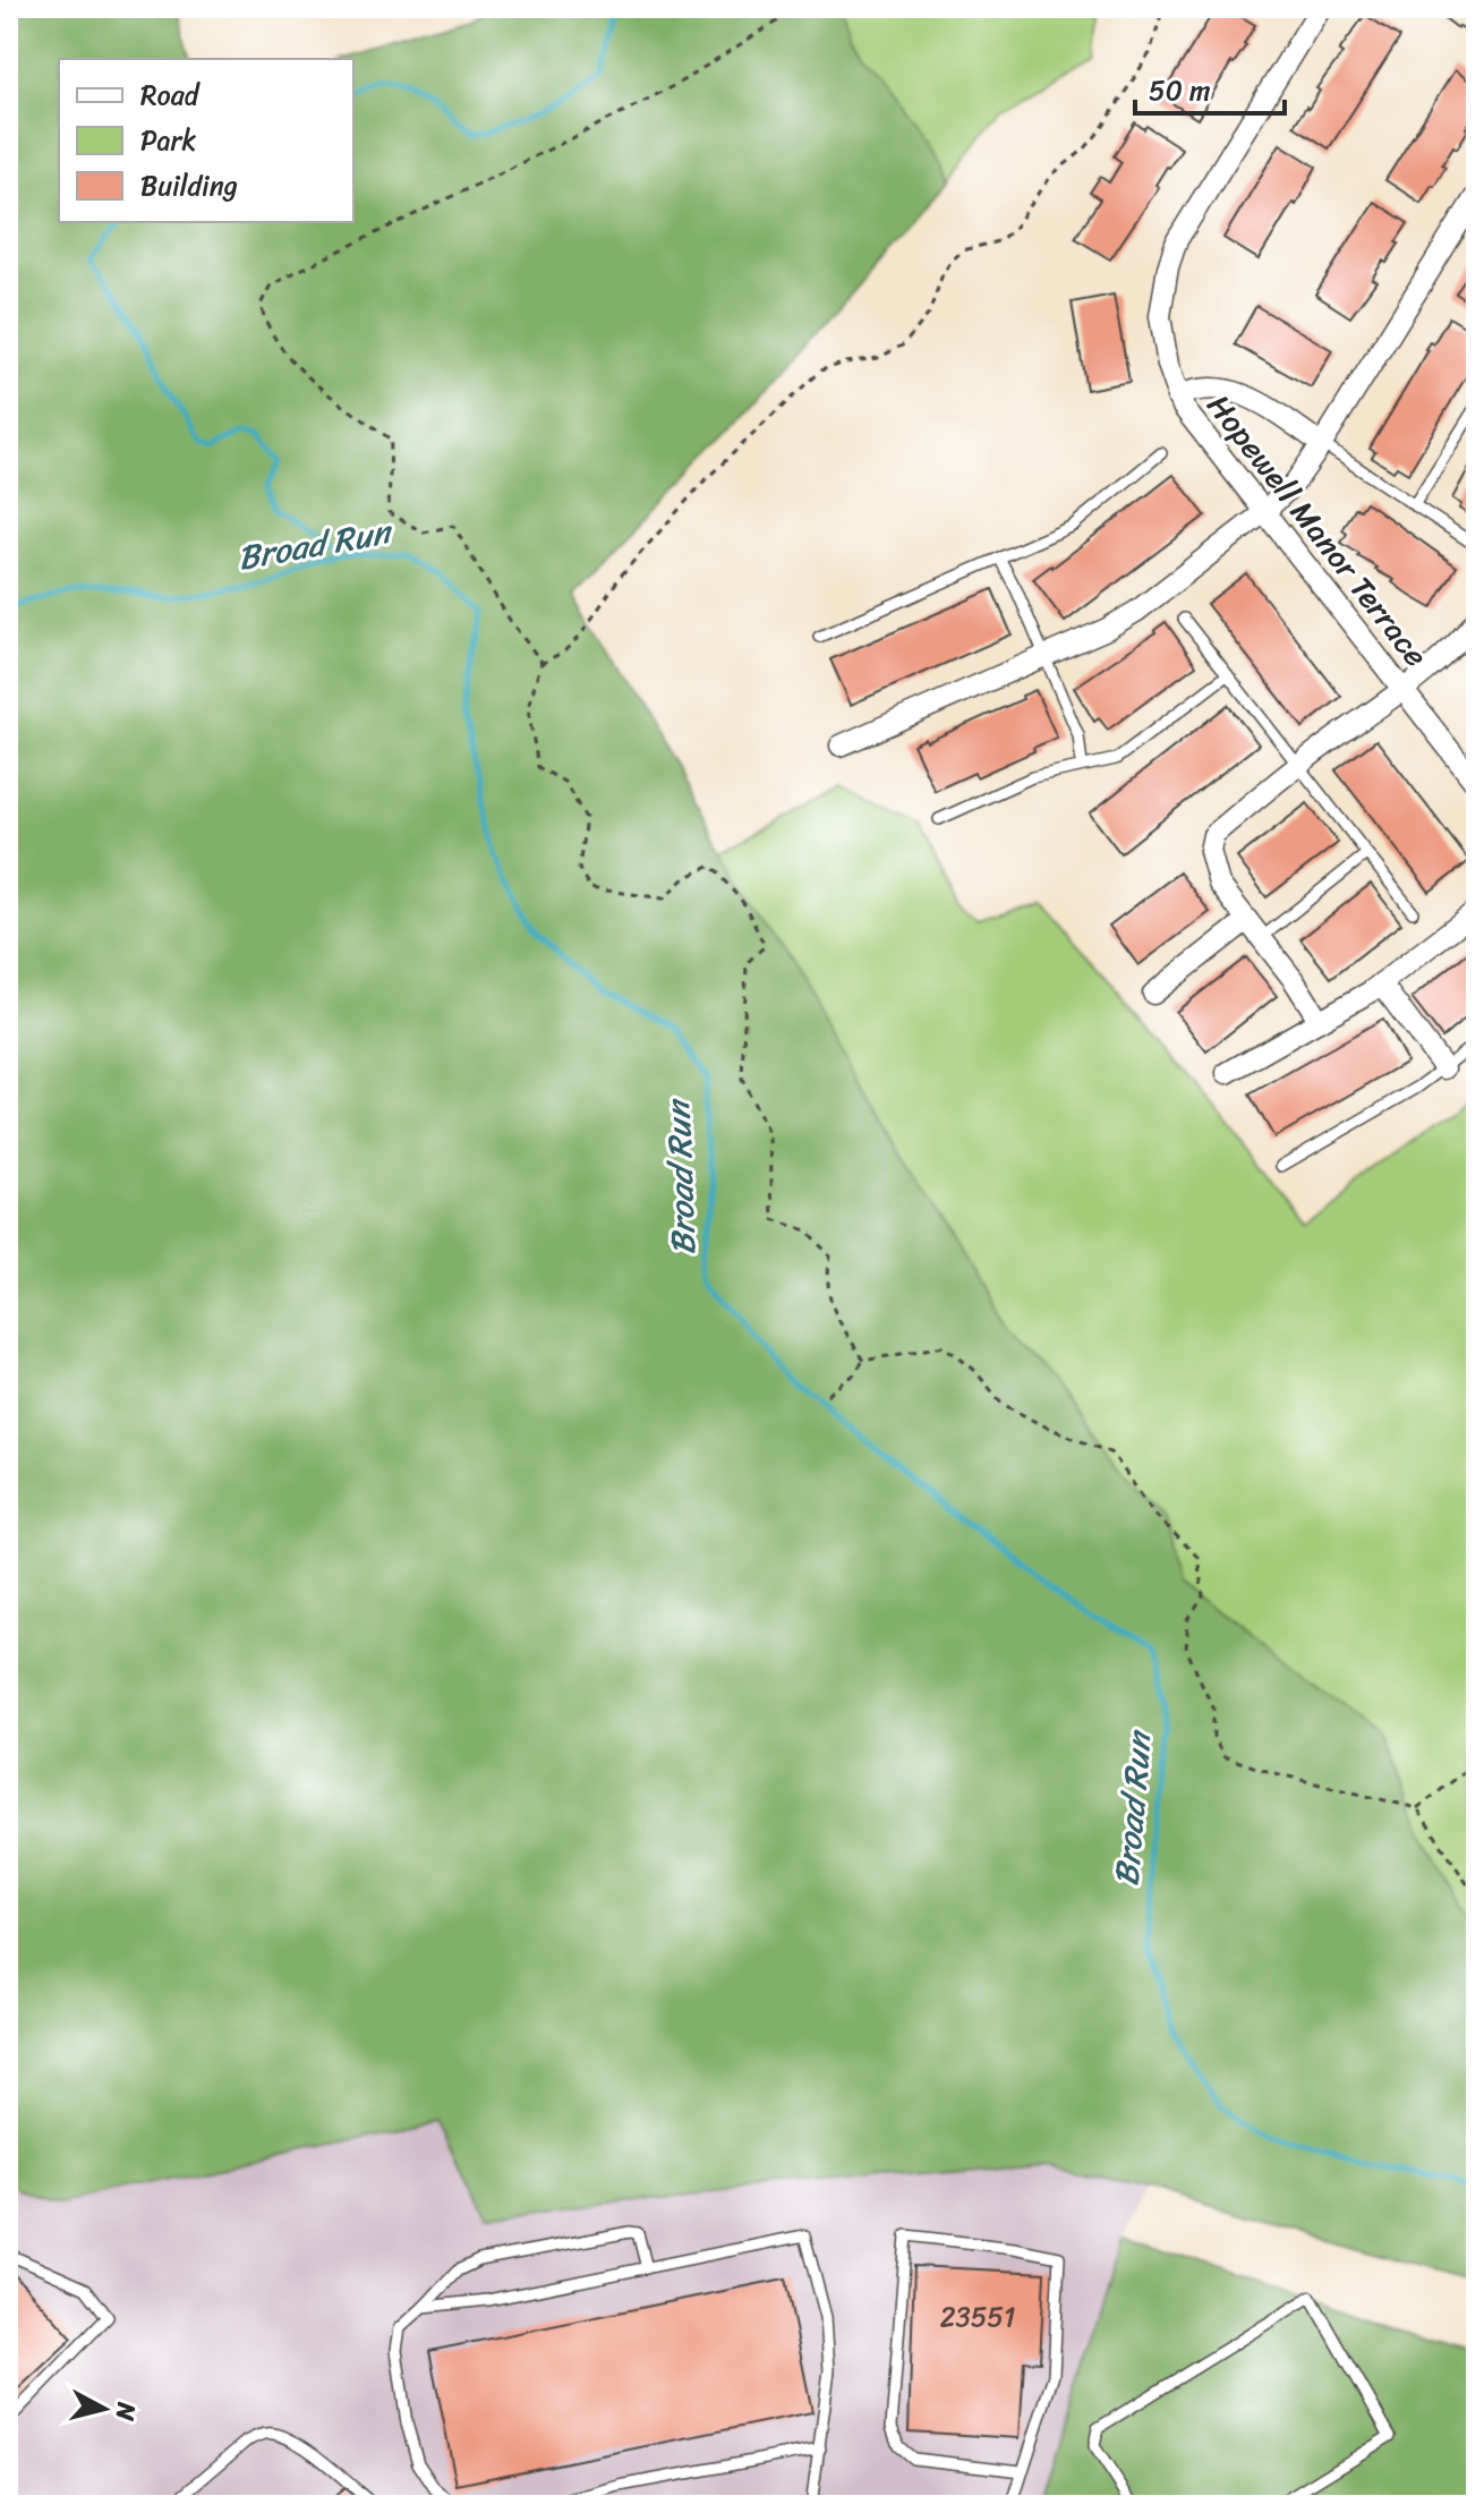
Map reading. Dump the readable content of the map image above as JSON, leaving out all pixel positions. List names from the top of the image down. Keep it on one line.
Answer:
{"streets":{"street":["Hopewell Manor Terrace"]},"water":["Broad Run"],"house_numbers":["23551"],"legend":["Road","Park","Building"],"scale_bar":"50 m","north":"right"}
